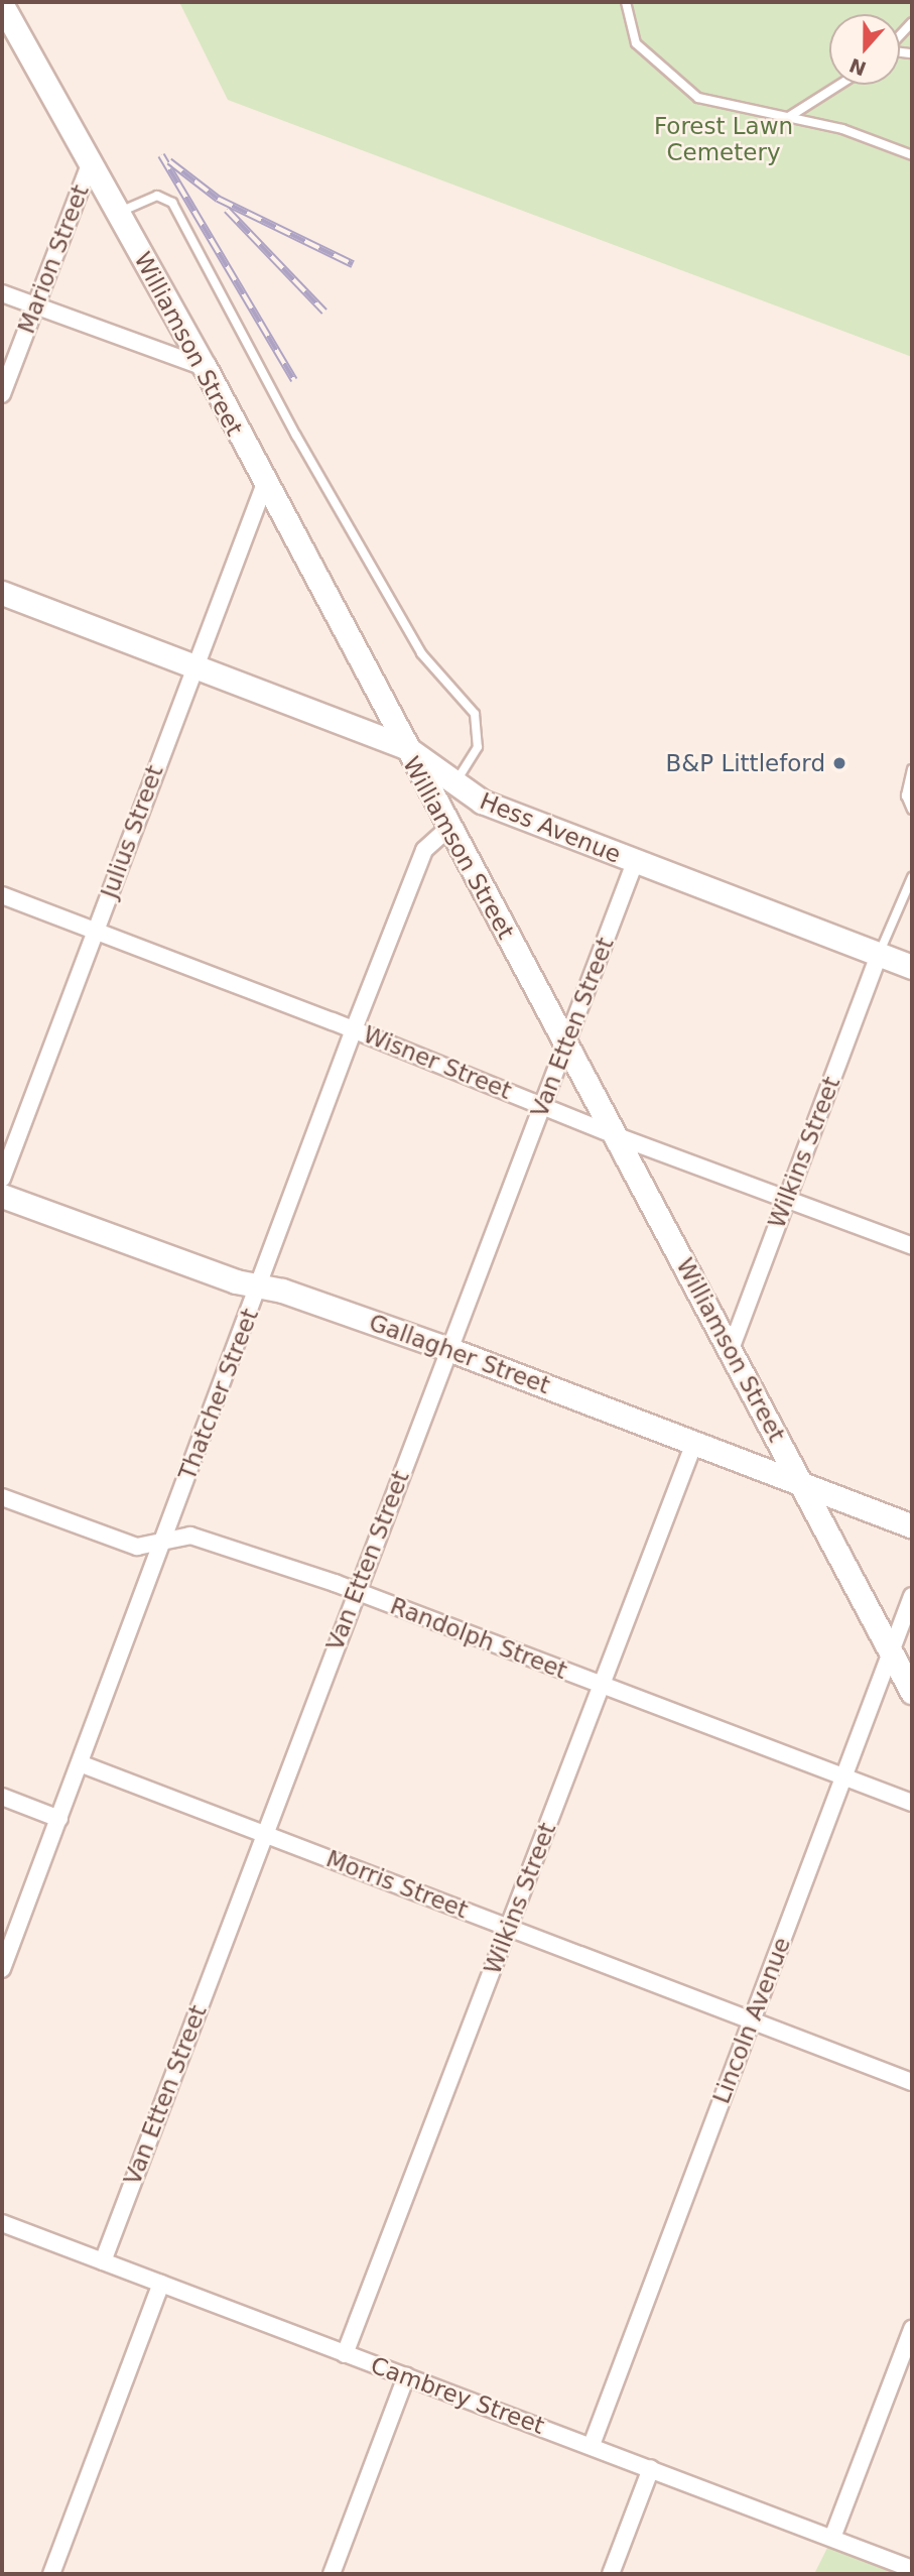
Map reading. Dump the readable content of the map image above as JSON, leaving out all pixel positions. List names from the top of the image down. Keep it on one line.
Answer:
{"streets":{"street":["Marion Street","Williamson Street","Hess Avenue","Julius Street","Van Etten Street","Wisner Street","Wilkins Street","Gallagher Street","Thatcher Street","Randolph Street","Morris Street","Lincoln Avenue","Cambrey Street"]},"crossings":[["Marion Street","Williamson Street"],["Williamson Street","Hess Avenue"],["Williamson Street","Julius Street"],["Williamson Street","Van Etten Street"],["Williamson Street","Wisner Street"],["Williamson Street","Wilkins Street"],["Williamson Street","Gallagher Street"],["Williamson Street","Thatcher Street"],["Williamson Street","Lincoln Avenue"],["Hess Avenue","Julius Street"],["Hess Avenue","Van Etten Street"],["Hess Avenue","Wilkins Street"],["Julius Street","Wisner Street"],["Van Etten Street","Wisner Street"],["Van Etten Street","Gallagher Street"],["Van Etten Street","Randolph Street"],["Van Etten Street","Morris Street"],["Van Etten Street","Cambrey Street"],["Wisner Street","Wilkins Street"],["Wisner Street","Thatcher Street"],["Wilkins Street","Gallagher Street"],["Wilkins Street","Randolph Street"],["Wilkins Street","Morris Street"],["Wilkins Street","Cambrey Street"],["Gallagher Street","Thatcher Street"],["Thatcher Street","Randolph Street"],["Thatcher Street","Morris Street"],["Randolph Street","Lincoln Avenue"],["Morris Street","Lincoln Avenue"],["Lincoln Avenue","Cambrey Street"]],"parks":["Forest Lawn Cemetery"],"places":["B&P Littleford"],"north":"bottom"}
